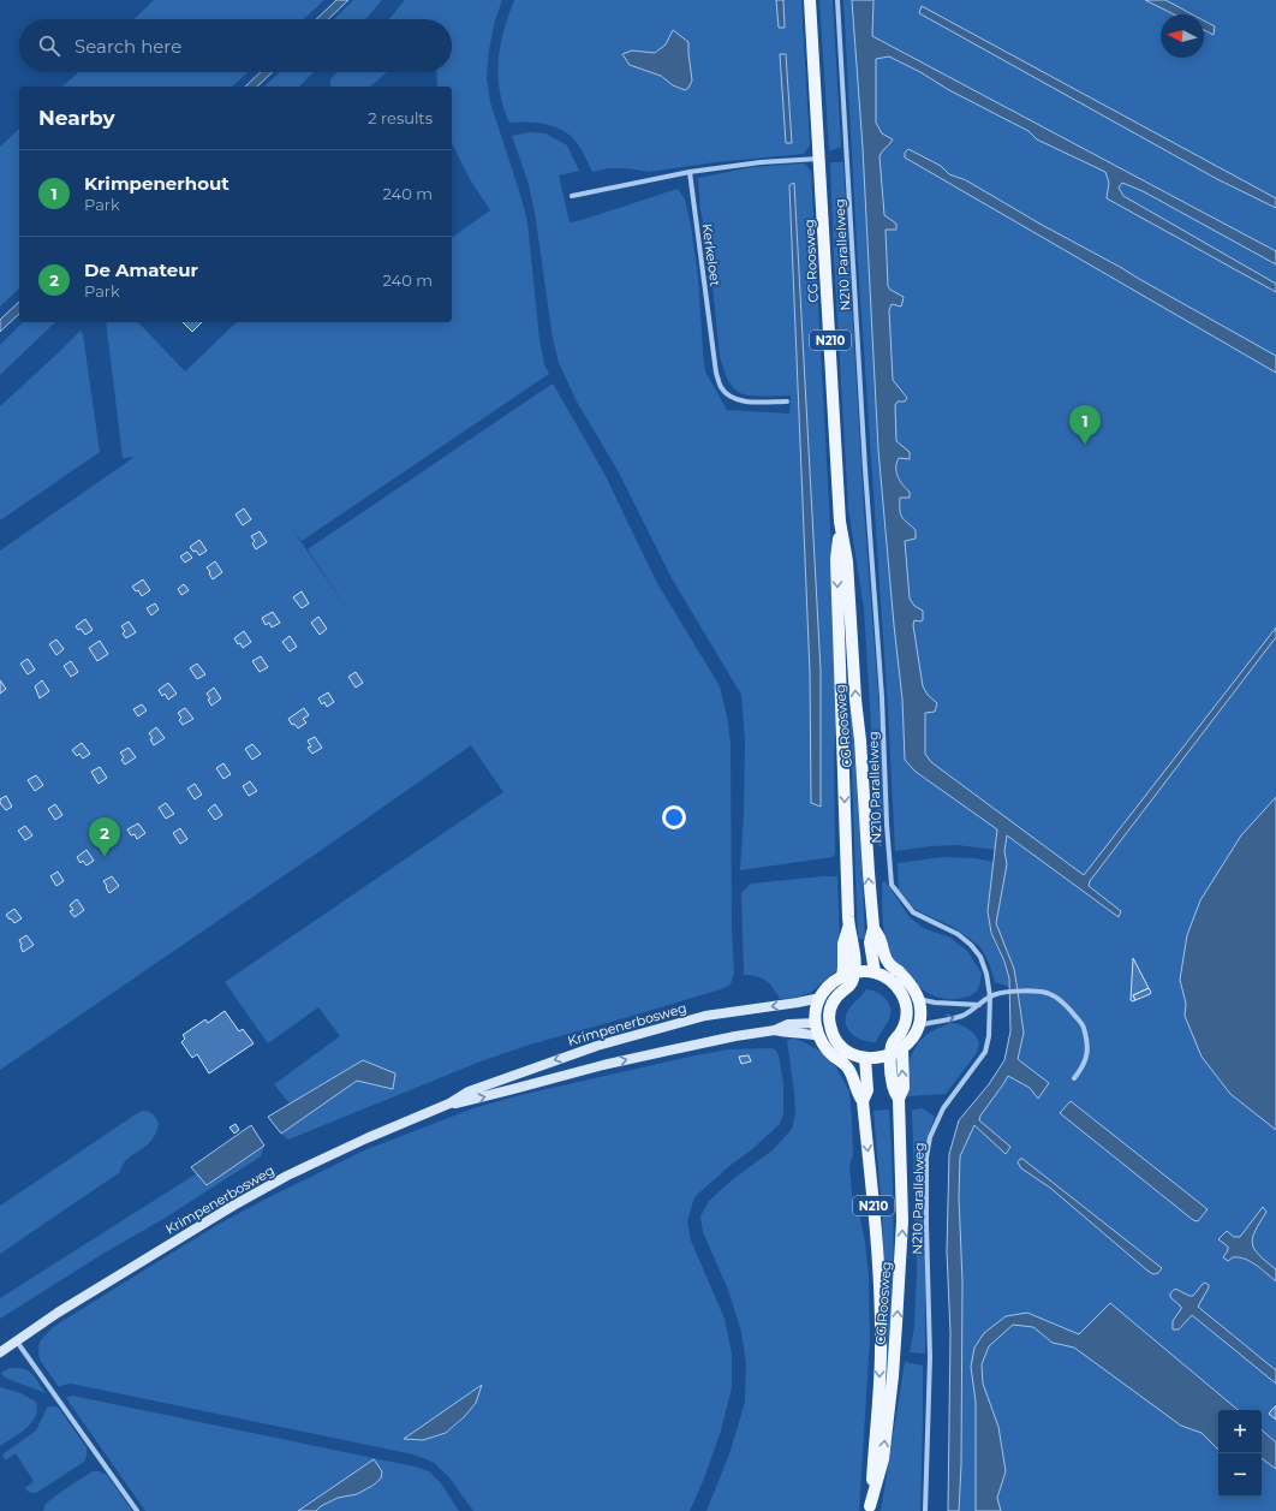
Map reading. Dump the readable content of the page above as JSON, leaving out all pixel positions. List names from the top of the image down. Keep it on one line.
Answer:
{"streets":{"main road":["CG Roosweg","N210","Krimpenerbosweg"],"street":["Kerkeloet","N210 Parallelweg"]},"crossings":[["CG Roosweg","N210"],["CG Roosweg","Krimpenerbosweg"],["N210","Krimpenerbosweg"]],"north":"left","page":{"search":"Search here","heading":["Nearby","2 results"],"list":[{"mark":"1","name":"Krimpenerhout","note":"Park","value":"240 m"},{"mark":"2","name":"De Amateur","note":"Park","value":"240 m"}],"pins":["1","2"],"map_buttons":["+","−"]}}
